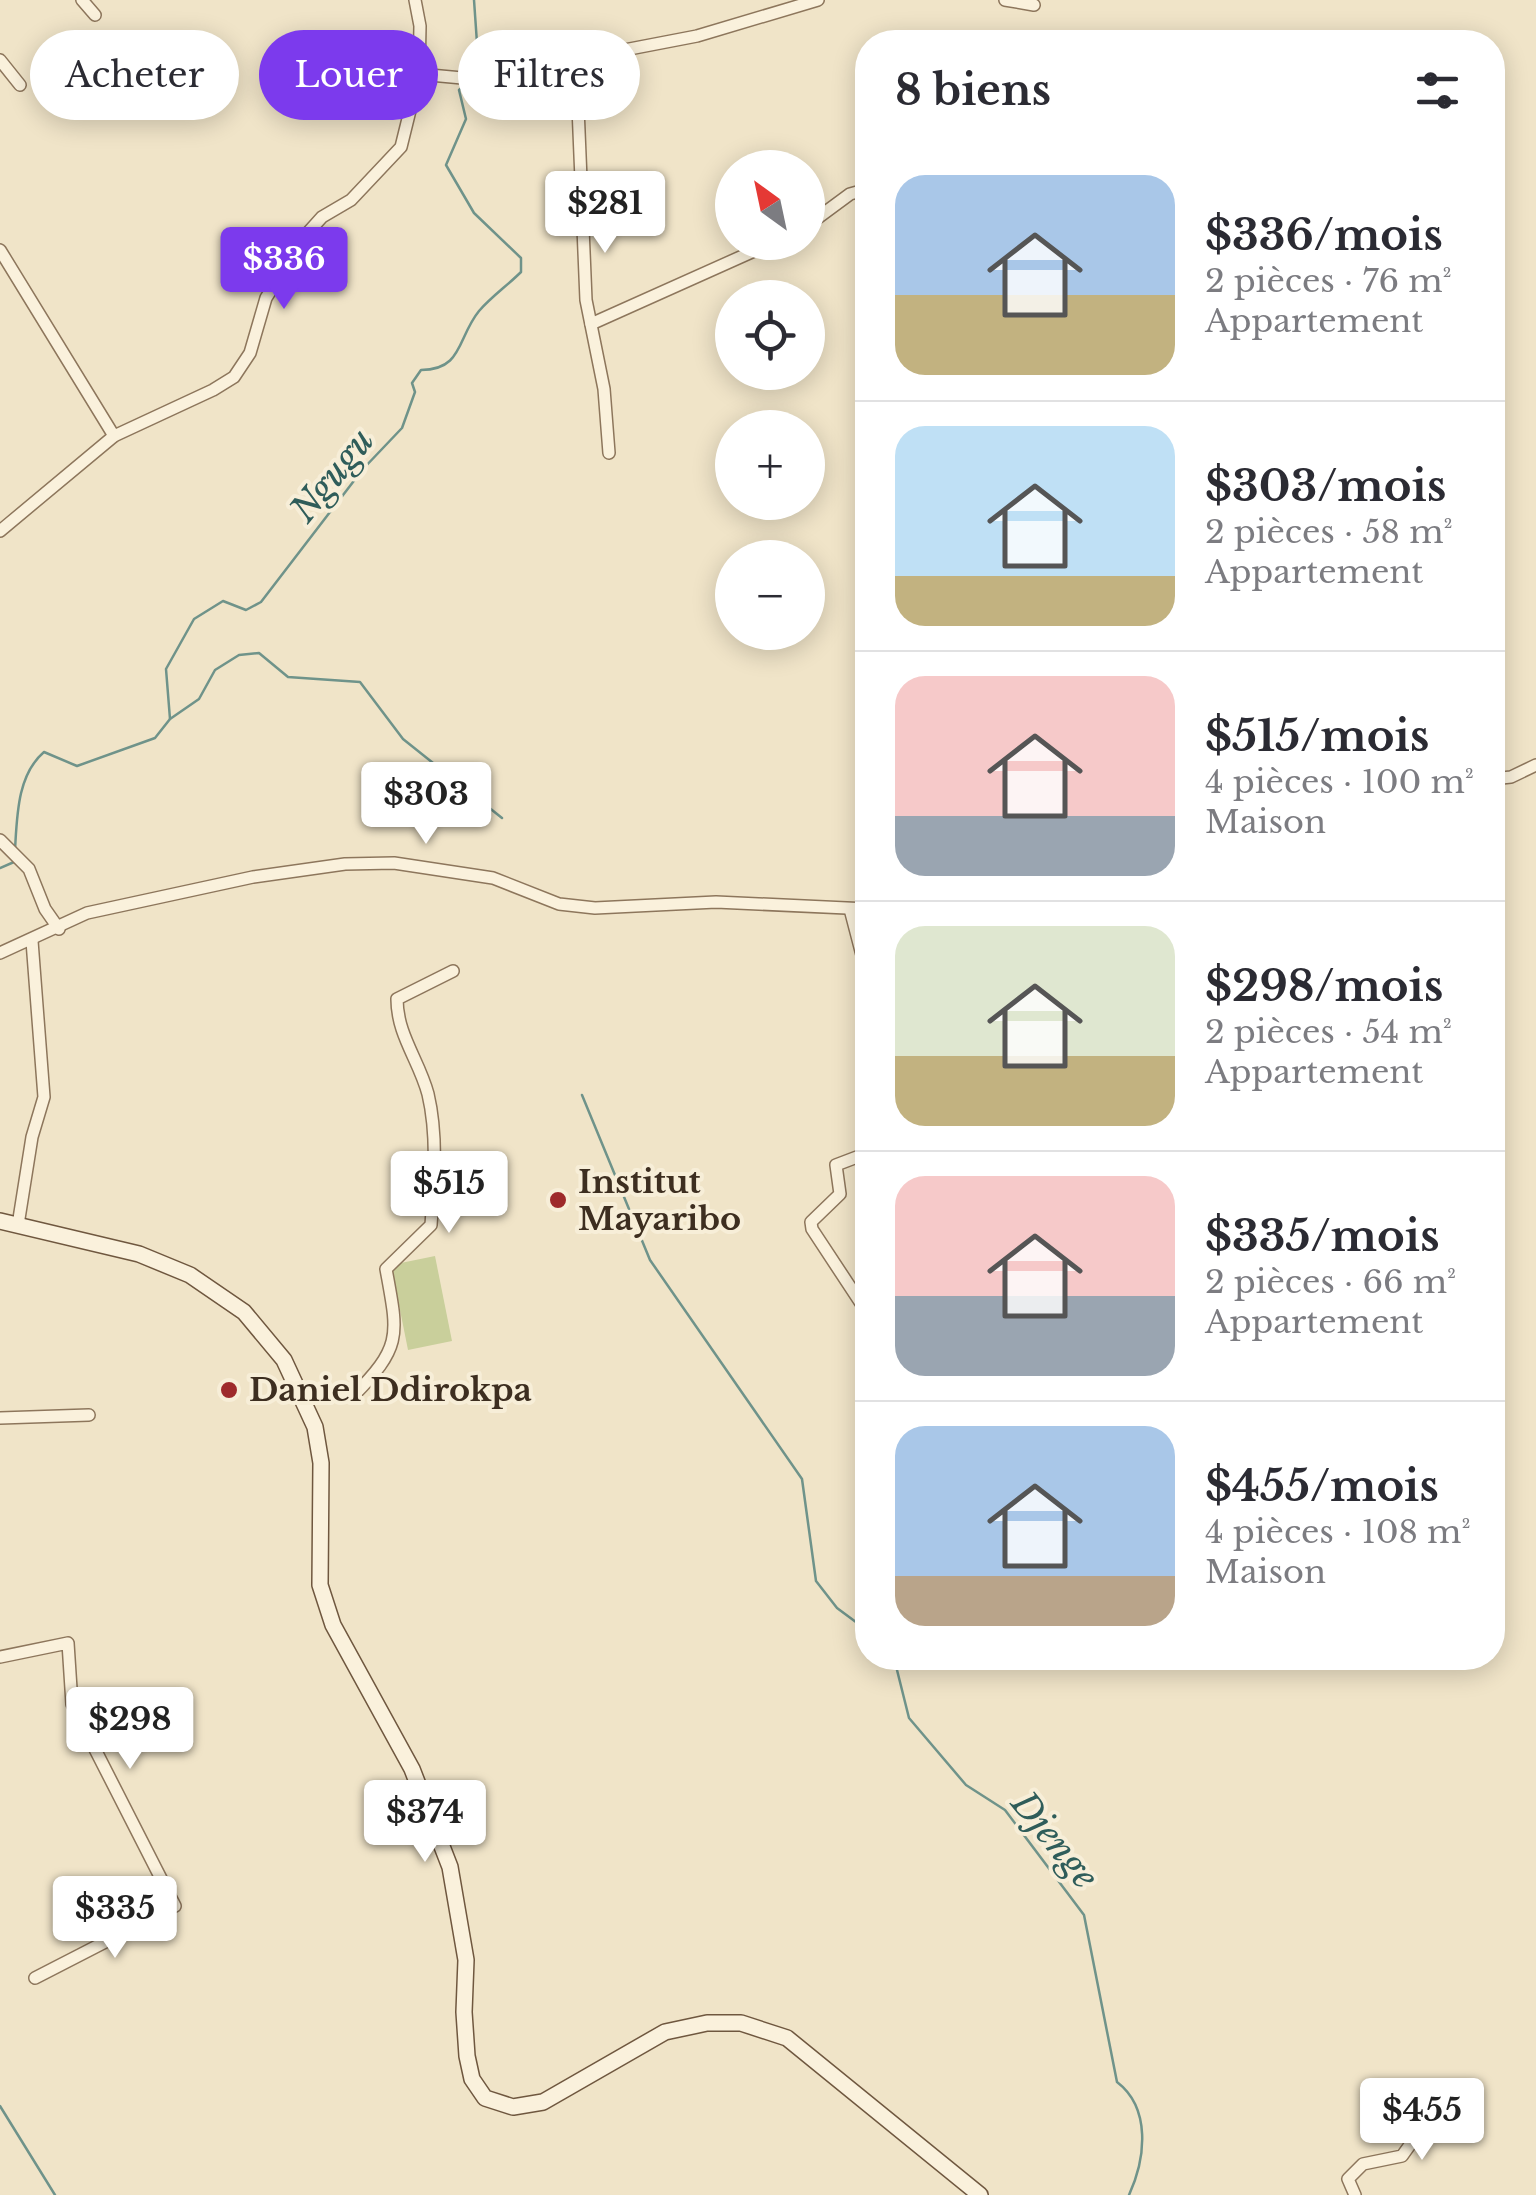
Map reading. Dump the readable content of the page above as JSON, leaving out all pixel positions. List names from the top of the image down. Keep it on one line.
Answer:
{"water":["Ngugu","Djenge"],"places":["Institut Mayaribo","Daniel Ddirokpa"],"north":"top left","page":{"chip":["Acheter","Louer","Filtres"],"heading":"8 biens","map_buttons":["+","−"],"list":[{"name":"$336/mois","note":"2 pièces · 76 m² · Appartement"},{"name":"$303/mois","note":"2 pièces · 58 m² · Appartement"},{"name":"$515/mois","note":"4 pièces · 100 m² · Maison"},{"name":"$298/mois","note":"2 pièces · 54 m² · Appartement"},{"name":"$335/mois","note":"2 pièces · 66 m² · Appartement"},{"name":"$455/mois","note":"4 pièces · 108 m² · Maison"}],"price":["$281","$336","$303","$515","$298","$374","$335","$455"]}}
